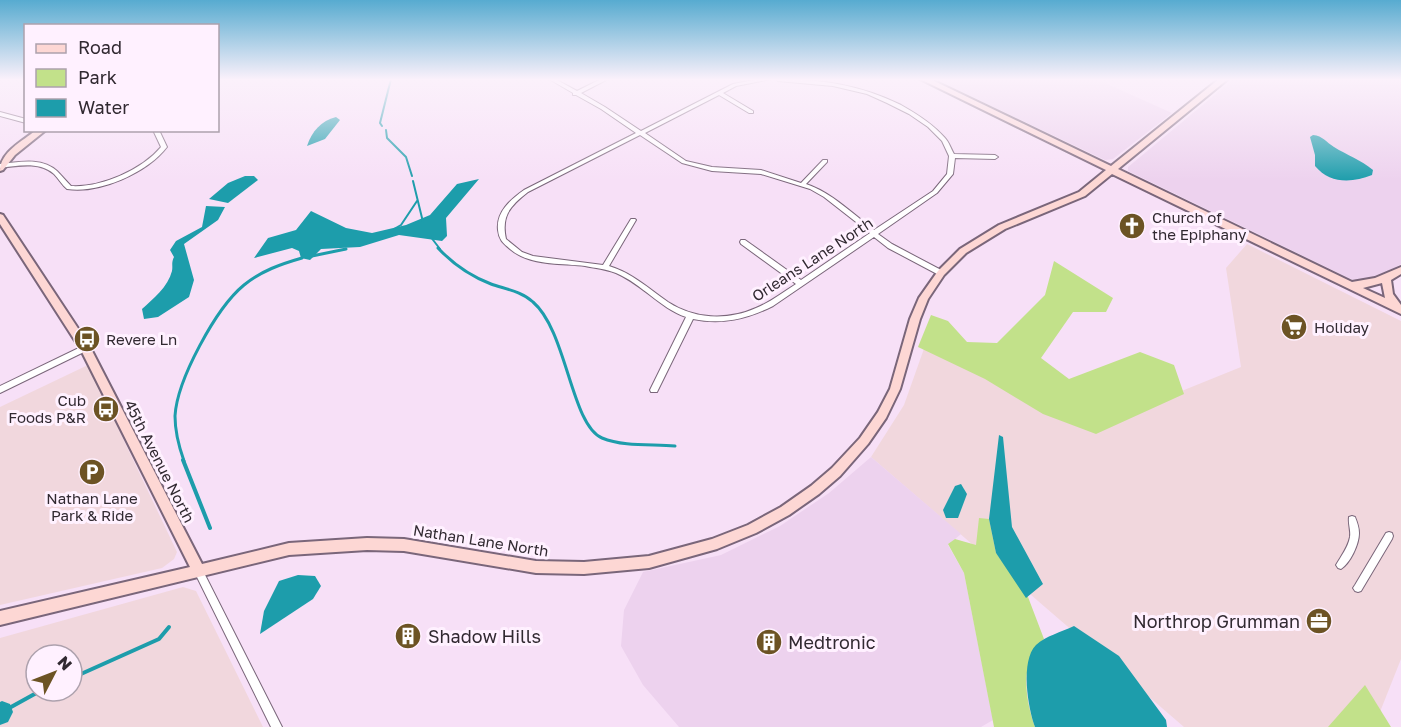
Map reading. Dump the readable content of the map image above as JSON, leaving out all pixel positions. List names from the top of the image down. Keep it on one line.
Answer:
{"streets":{"street":["Orleans Lane North","45th Avenue North","Nathan Lane North"]},"crossings":[["45th Avenue North","Nathan Lane North"]],"places":{"church":["Church of the Epiphany"],"supermarket":["Holiday"],"bus stop":["Revere Ln","Cub Foods P&R"],"parking":["Nathan Lane Park & Ride"],"office":["Northrop Grumman"],"building":["Shadow Hills","Medtronic"]},"legend":["Road","Park","Water"],"north":"top right"}
